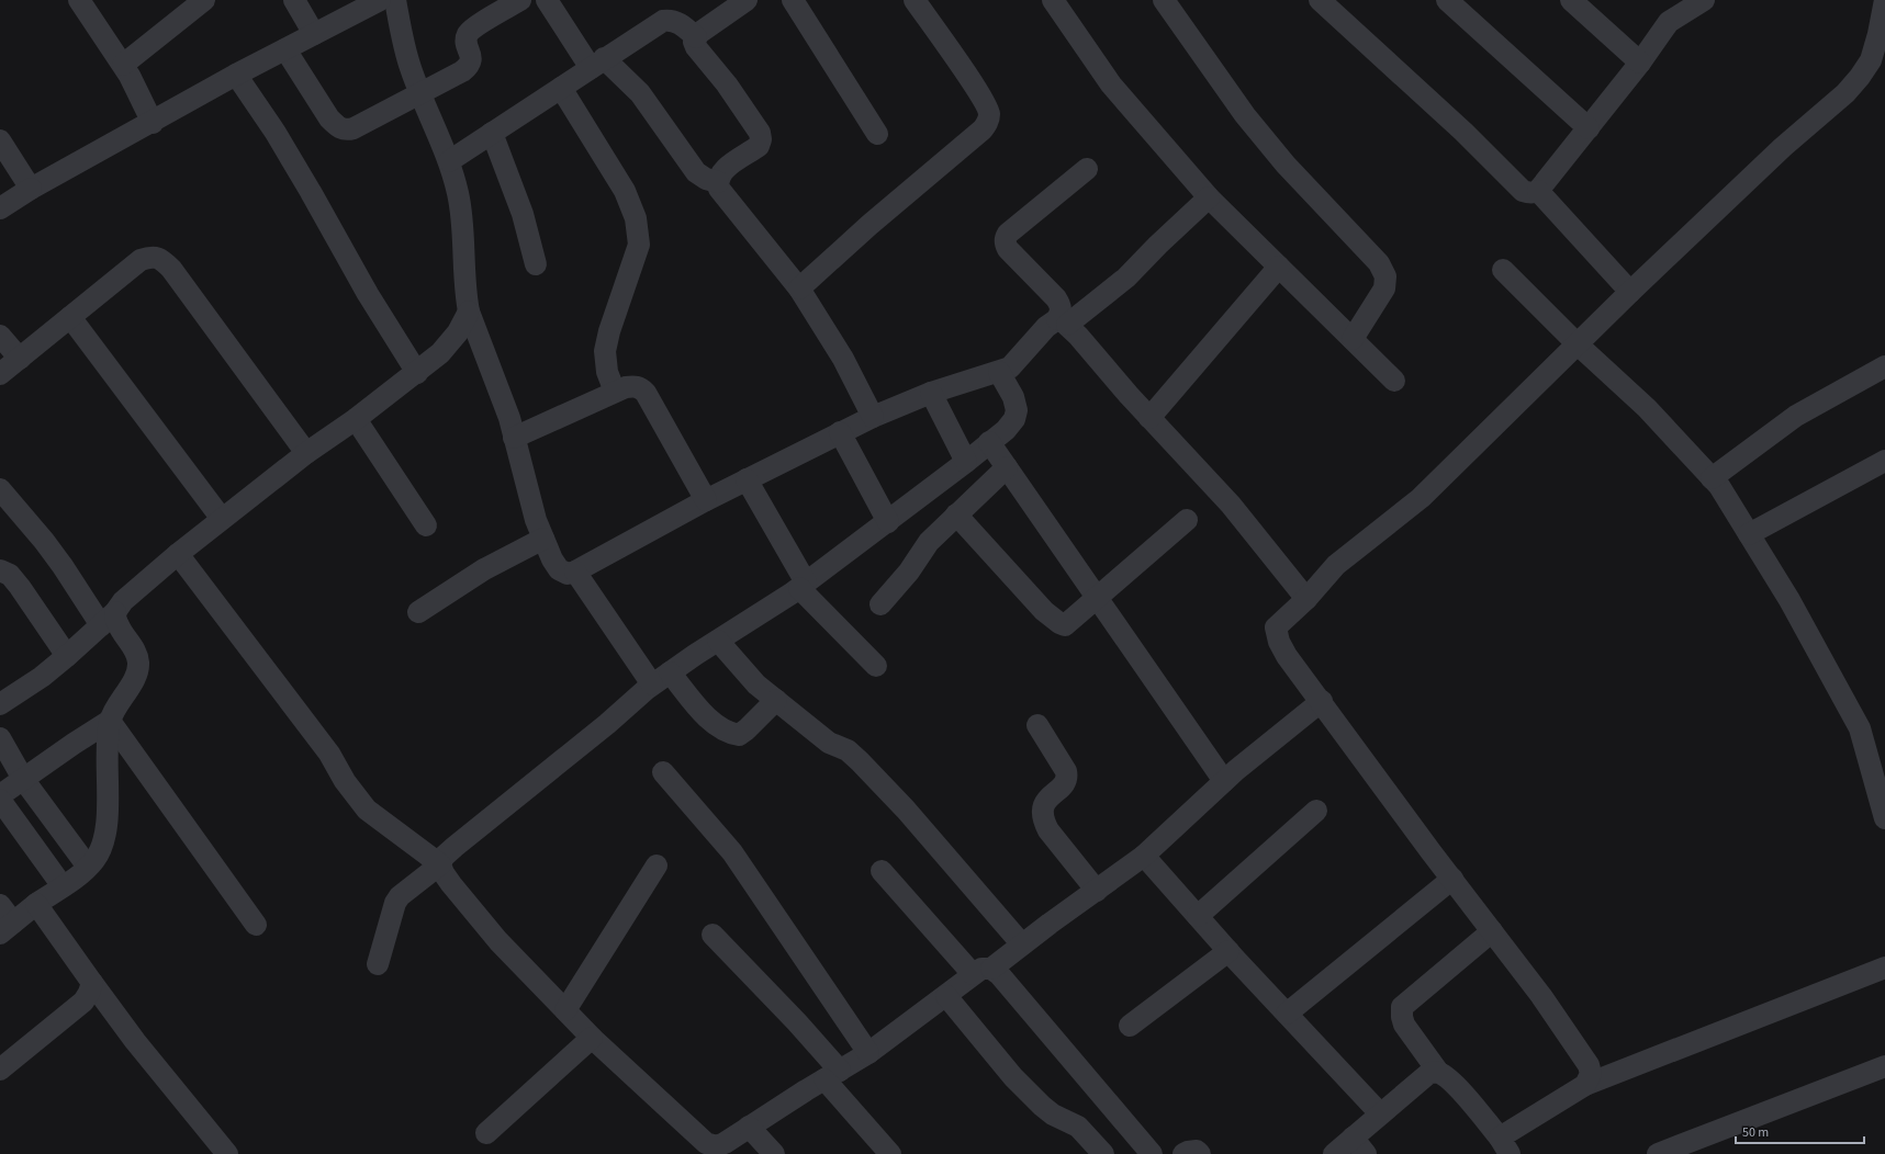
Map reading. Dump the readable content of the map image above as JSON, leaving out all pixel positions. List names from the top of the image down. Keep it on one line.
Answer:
{"scale_bar":"50 m"}
